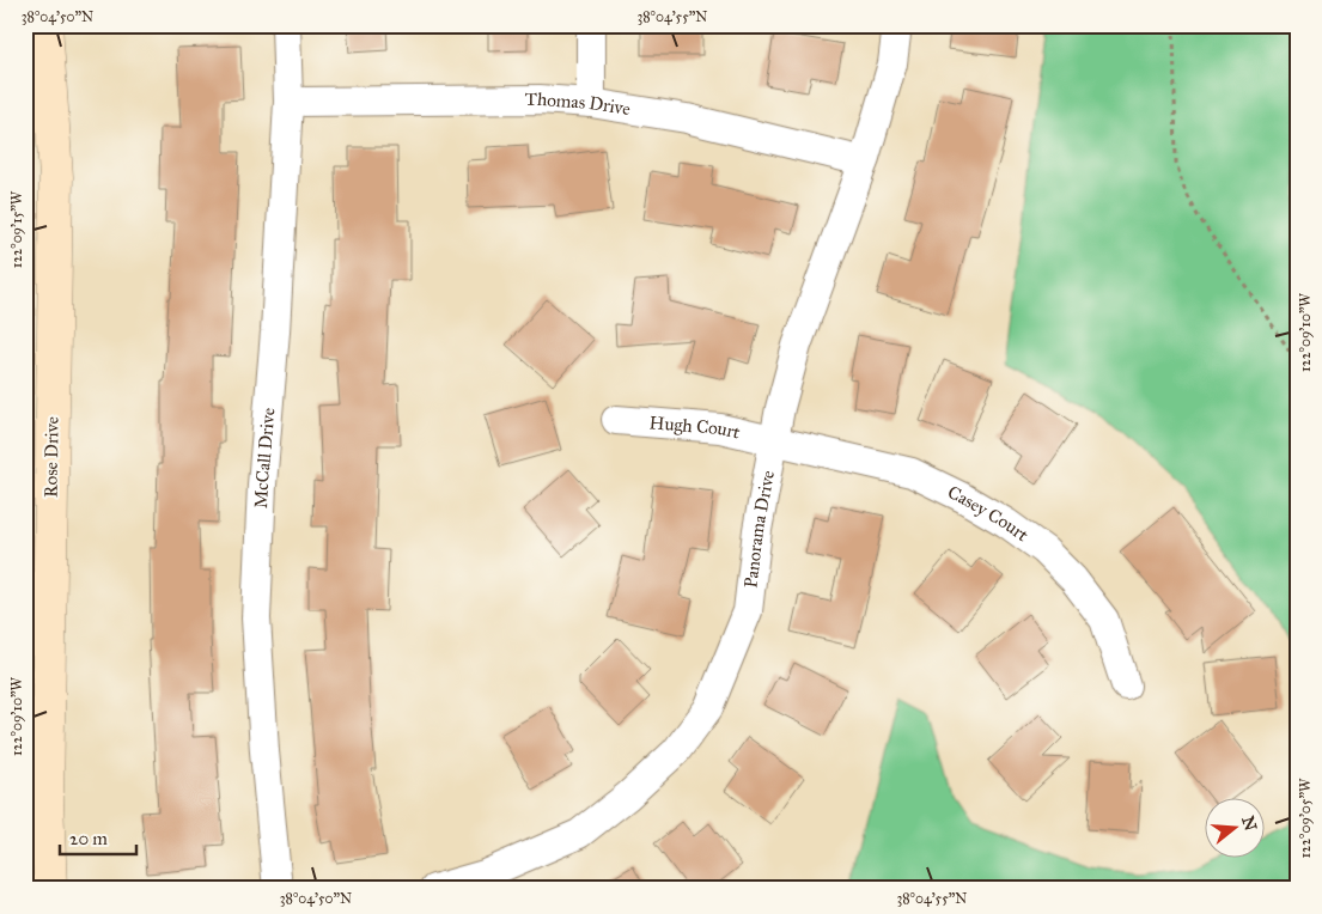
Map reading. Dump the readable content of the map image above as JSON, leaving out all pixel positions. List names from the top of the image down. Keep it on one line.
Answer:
{"streets":{"main road":["Rose Drive"],"street":["Thomas Drive","Hugh Court","McCall Drive","Casey Court","Panorama Drive"]},"crossings":[["Thomas Drive","McCall Drive"],["Thomas Drive","Panorama Drive"],["Hugh Court","Casey Court"],["Hugh Court","Panorama Drive"],["Casey Court","Panorama Drive"]],"scale_bar":"20 m","north":"right","coordinates":["38°04'50\"N","38°04'55\"N","122°09'15\"W","122°09'10\"W","122°09'05\"W"]}
